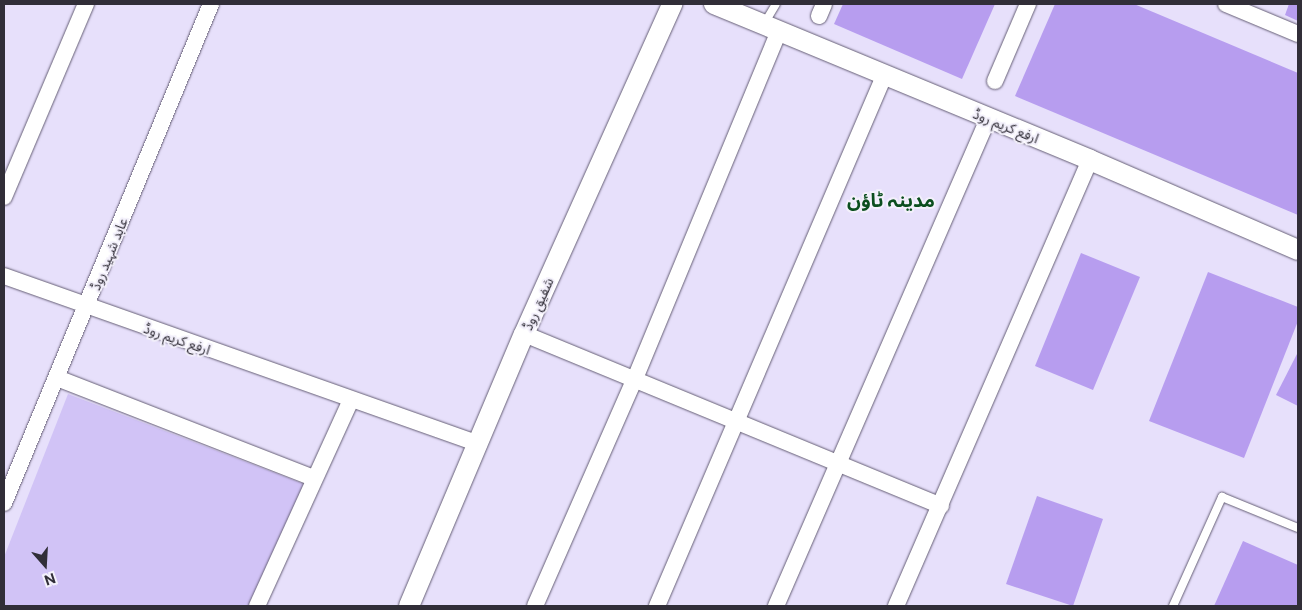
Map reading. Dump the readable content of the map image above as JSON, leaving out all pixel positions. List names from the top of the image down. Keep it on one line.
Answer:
{"streets":{"street":["ارفع کریم روڈ","عابد شہید روڈ","شفیق روڈ"]},"crossings":[["ارفع کریم روڈ","عابد شہید روڈ"],["ارفع کریم روڈ","شفیق روڈ"]],"districts":["مدینہ ٹاؤن"],"north":"bottom"}
